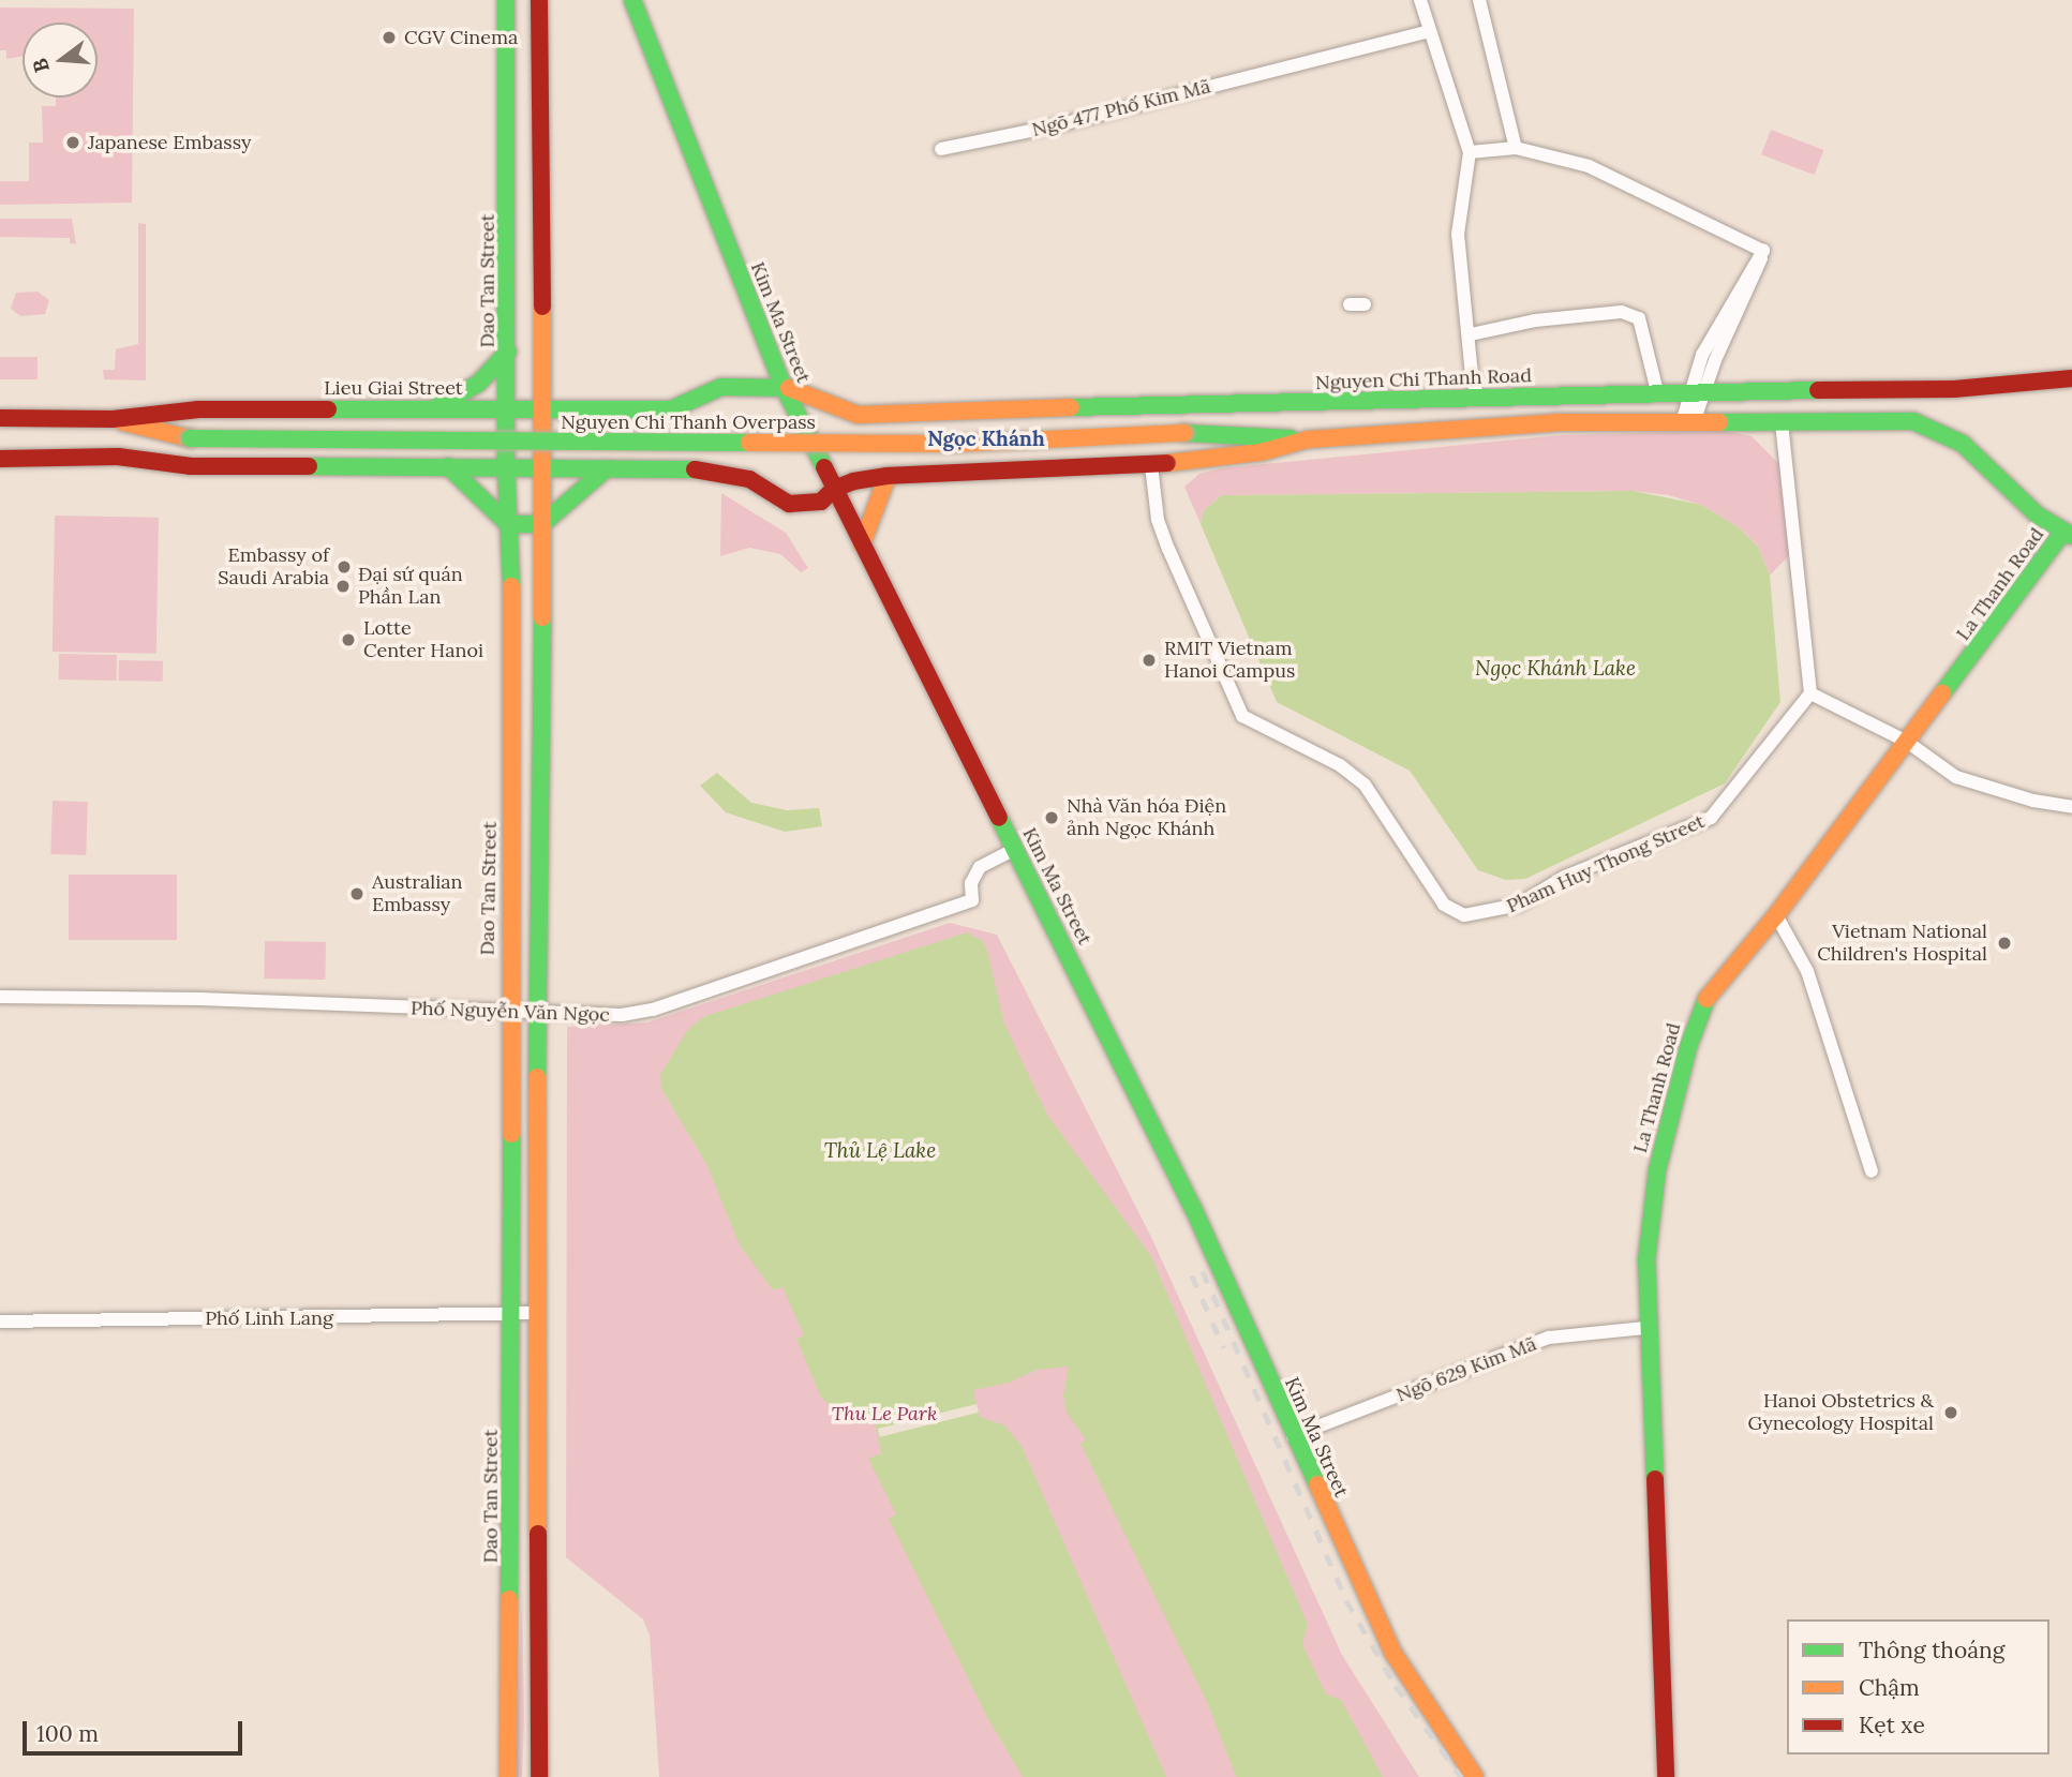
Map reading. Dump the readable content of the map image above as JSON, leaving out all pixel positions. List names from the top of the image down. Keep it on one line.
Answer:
{"streets":{"main road":["Dao Tan Street","Kim Ma Street","Nguyen Chi Thanh Road","Lieu Giai Street","Nguyen Chi Thanh Overpass","La Thanh Road"],"street":["Ngõ 477 Phố Kim Mã","Pham Huy Thong Street","Phố Nguyễn Văn Ngọc","Phố Linh Lang","Ngõ 629 Kim Mã"]},"crossings":[["Dao Tan Street","Lieu Giai Street"],["Dao Tan Street","Phố Nguyễn Văn Ngọc"],["Dao Tan Street","Phố Linh Lang"],["Kim Ma Street","Nguyen Chi Thanh Road"],["Kim Ma Street","Lieu Giai Street"],["Kim Ma Street","Phố Nguyễn Văn Ngọc"],["Kim Ma Street","Ngõ 629 Kim Mã"],["Nguyen Chi Thanh Road","Lieu Giai Street"],["Nguyen Chi Thanh Road","Nguyen Chi Thanh Overpass"],["Lieu Giai Street","Nguyen Chi Thanh Overpass"],["La Thanh Road","Ngõ 629 Kim Mã"]],"districts":["Ngọc Khánh"],"water":["Ngọc Khánh Lake","Thủ Lệ Lake"],"parks":["Thu Le Park"],"places":["CGV Cinema","Japanese Embassy","Embassy of Saudi Arabia","Đại sứ quán Phần Lan","Lotte Center Hanoi","RMIT Vietnam Hanoi Campus","Nhà Văn hóa Điện ảnh Ngọc Khánh","Australian Embassy","Vietnam National Children's Hospital","Hanoi Obstetrics & Gynecology Hospital"],"legend":["Thông thoáng","Chậm","Kẹt xe"],"scale_bar":"100 m","north":"left"}
